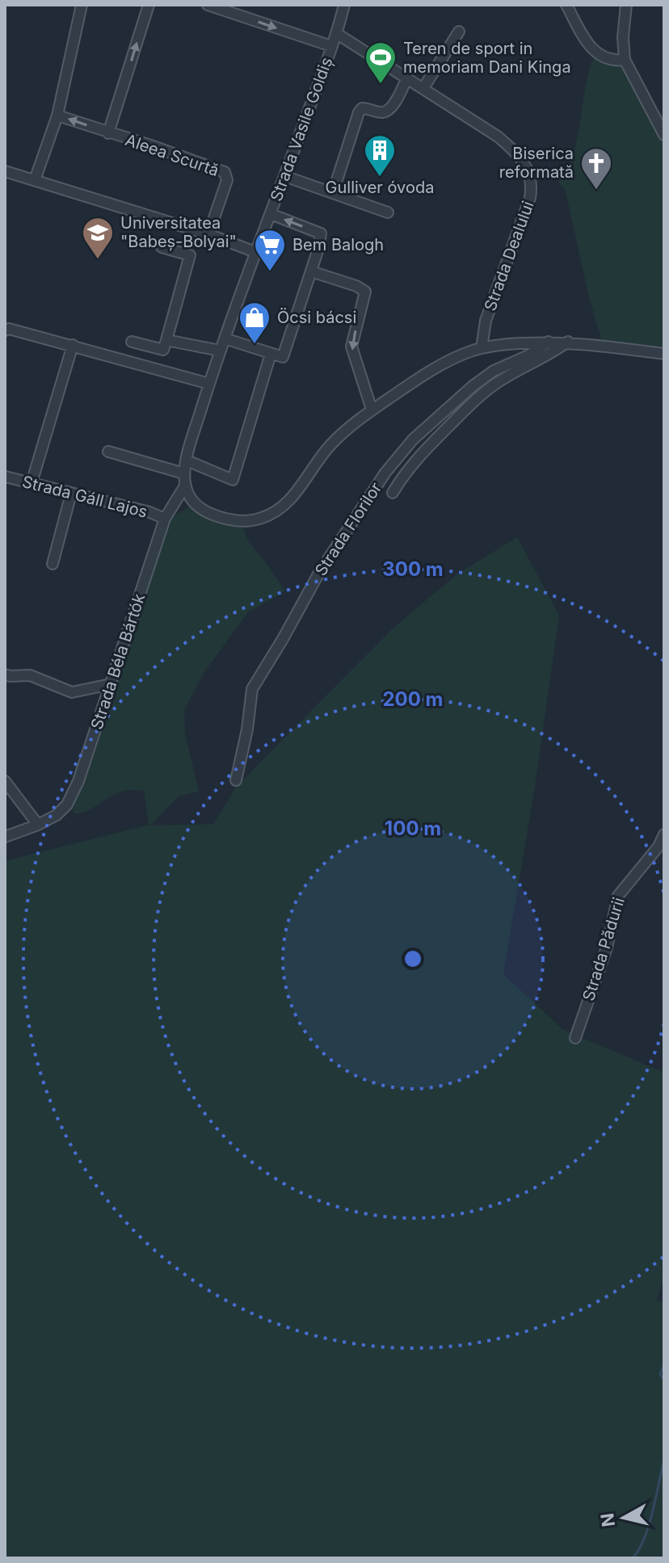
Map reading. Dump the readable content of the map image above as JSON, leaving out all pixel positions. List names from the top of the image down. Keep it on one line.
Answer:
{"streets":{"street":["Strada Vasile Goldiș","Aleea Scurtă","Strada Dealului","Strada Gáll Lajos","Strada Florilor","Strada Béla Bártók","Strada Pădurii"]},"crossings":[["Strada Vasile Goldiș","Strada Dealului"],["Strada Vasile Goldiș","Strada Béla Bártók"],["Strada Gáll Lajos","Strada Béla Bártók"]],"places":{"sports":["Teren de sport in memoriam Dani Kinga"],"building":["Gulliver óvoda"],"church":["Biserica reformată"],"school or university":["Universitatea \"Babeș-Bolyai\""],"supermarket":["Bem Balogh"],"shop":["Öcsi bácsi"]},"north":"left","rings":["300 m","200 m","100 m"]}
